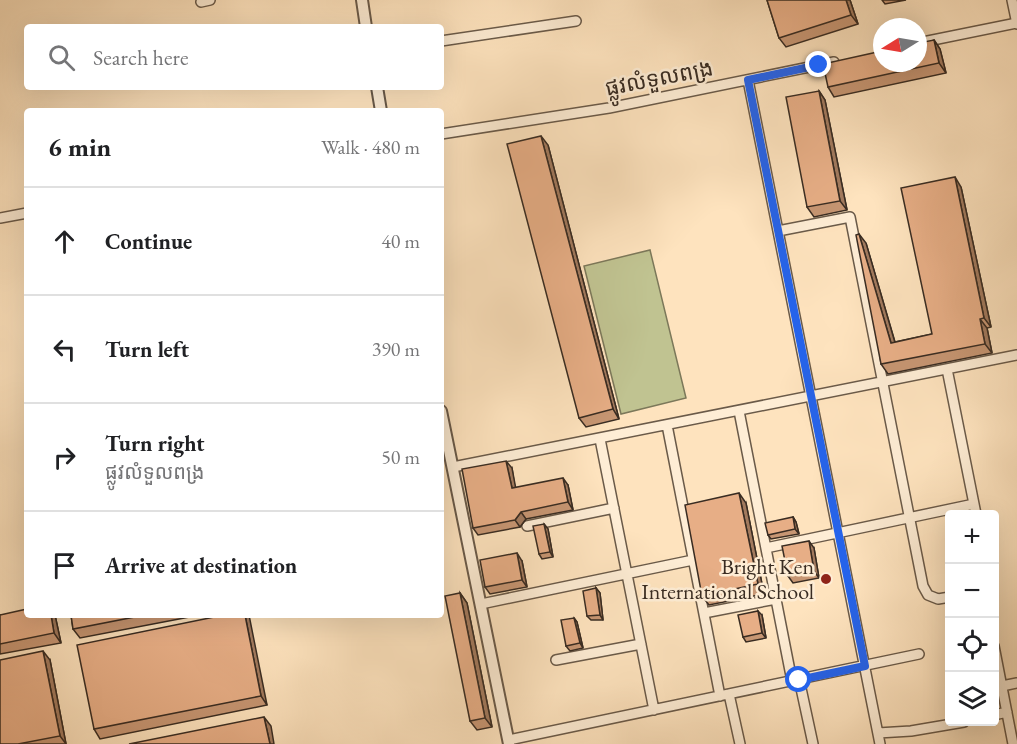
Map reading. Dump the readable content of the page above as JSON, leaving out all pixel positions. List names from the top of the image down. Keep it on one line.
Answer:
{"streets":{"street":["ផ្លូវលំទួលពង្រ"]},"places":["Bright Ken International School"],"north":"left","page":{"search":"Search here","heading":["6 min","Walk · 480 m"],"list":[["Continue","40 m"],["Turn left","390 m"],["Turn right","ផ្លូវលំទួលពង្រ","50 m"],"Arrive at destination"],"map_buttons":["+","−"]}}
